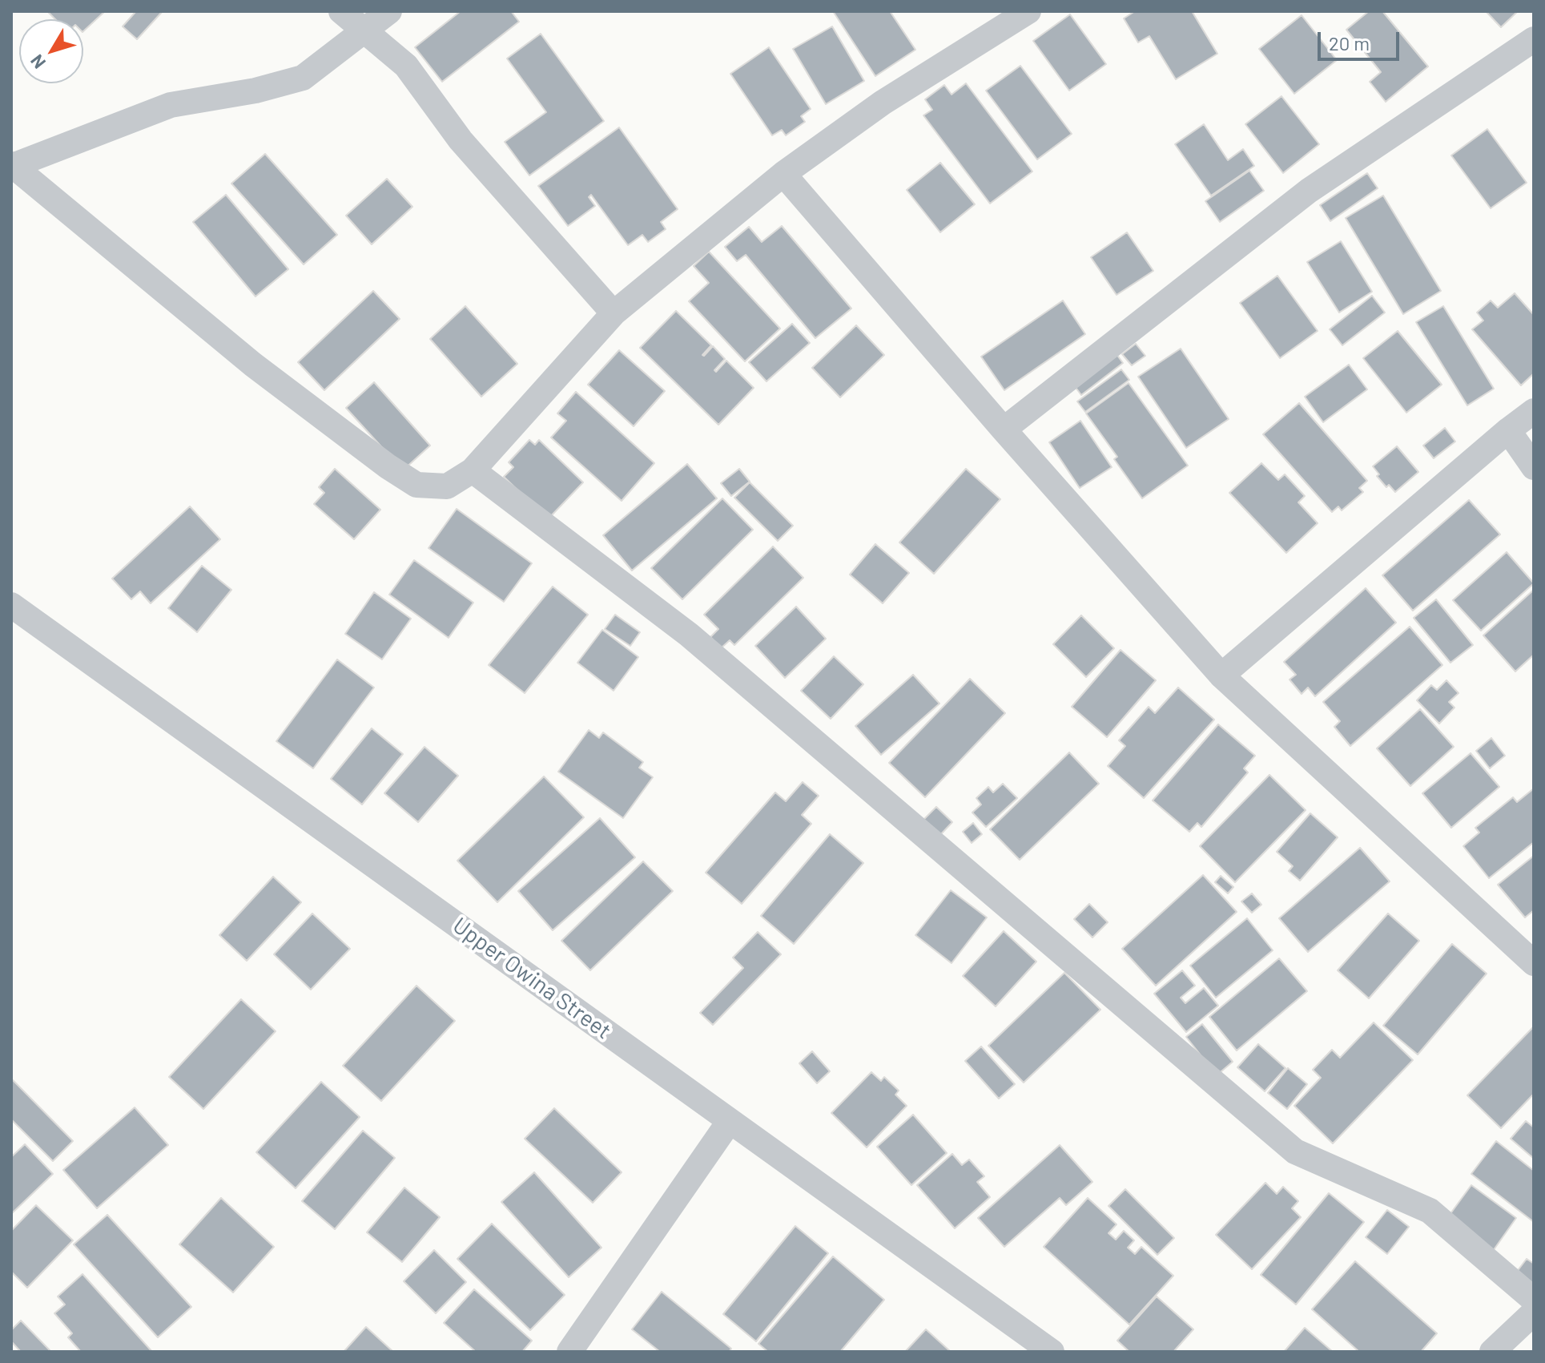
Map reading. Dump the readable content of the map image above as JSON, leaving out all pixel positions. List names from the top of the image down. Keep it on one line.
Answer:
{"streets":{"street":["Upper Owina Street"]},"scale_bar":"20 m","north":"bottom left"}
